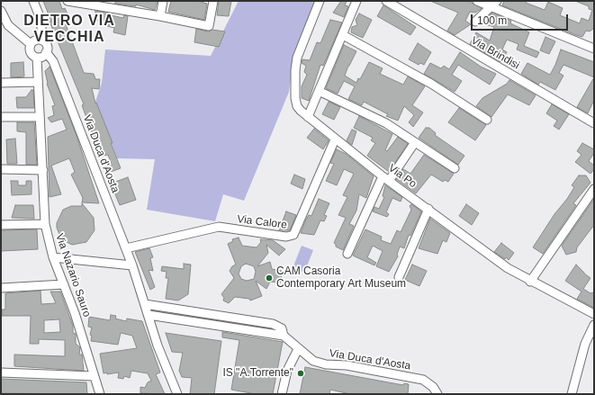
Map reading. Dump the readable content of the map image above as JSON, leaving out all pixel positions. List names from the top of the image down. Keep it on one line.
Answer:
{"streets":{"street":["Via Brindisi","Via Duca d'Aosta","Via Po","Via Calore","Via Nazario Sauro"]},"crossings":[["Via Duca d'Aosta","Via Calore"],["Via Duca d'Aosta","Via Nazario Sauro"],["Via Po","Via Calore"]],"districts":["DIETRO VIA VECCHIA"],"places":["CAM Casoria Contemporary Art Museum","IS \"A.Torrente\""],"scale_bar":"100 m"}
